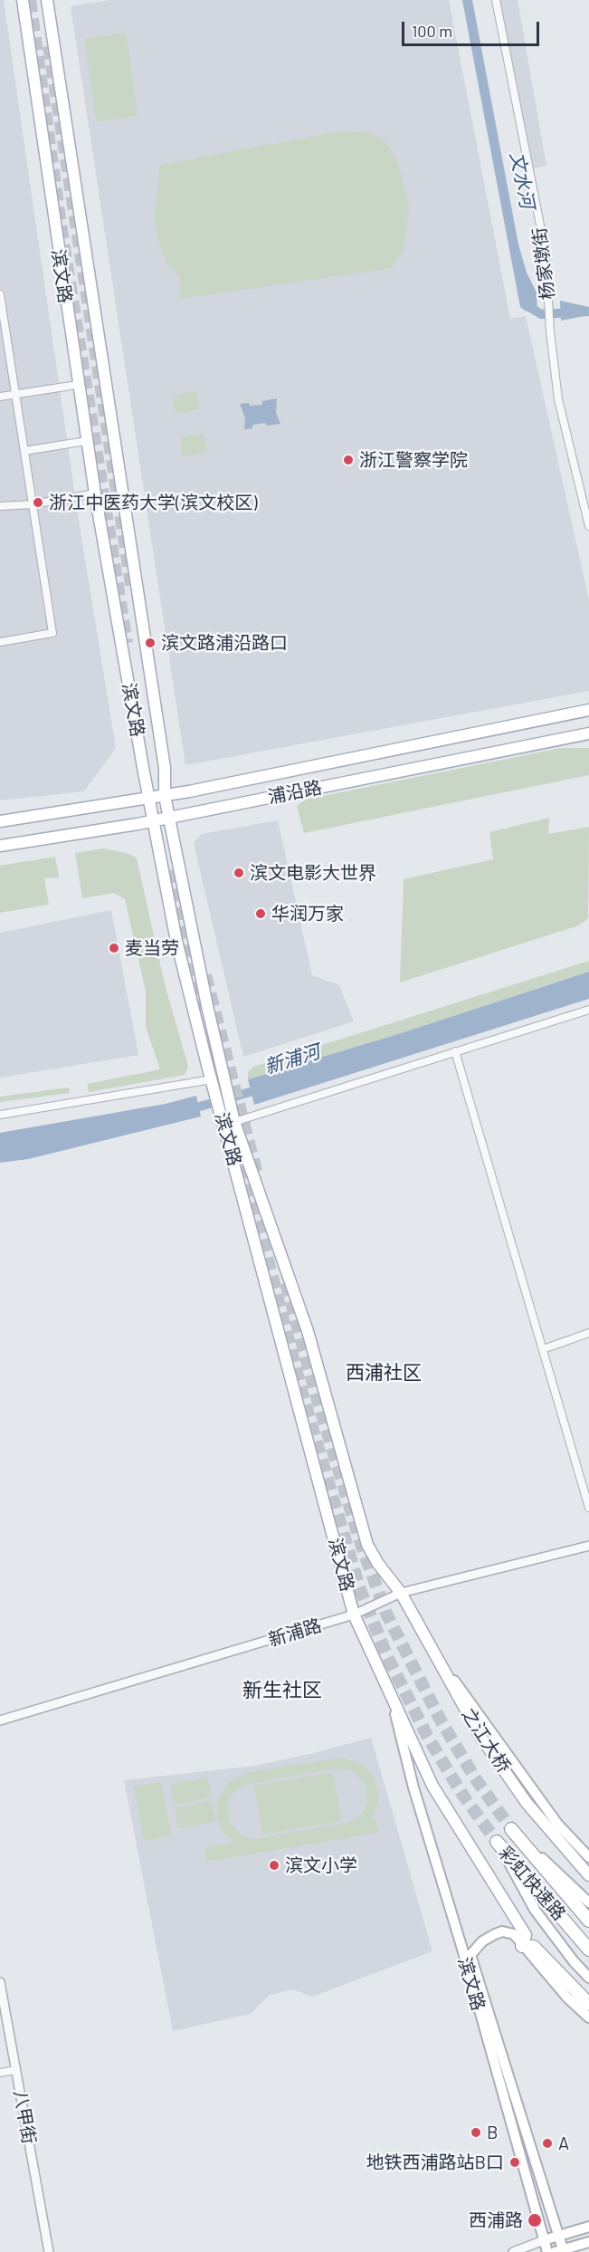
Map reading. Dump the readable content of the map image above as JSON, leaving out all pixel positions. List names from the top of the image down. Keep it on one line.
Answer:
{"streets":{"highway":["彩虹快速路"],"main road":["滨文路","浦沿路","之江大桥"],"street":["杨家墩街","新浦路","八甲街"]},"crossings":[["滨文路","浦沿路"],["滨文路","新浦路"],["滨文路","之江大桥"],["新浦路","之江大桥"]],"districts":["西浦社区","新生社区"],"water":["文水河","新浦河"],"places":["浙江警察学院","浙江中医药大学(滨文校区)","滨文路浦沿路口","滨文电影大世界","华润万家","麦当劳","滨文小学","B","A","地铁西浦路站B口","西浦路"],"scale_bar":"100 m"}
